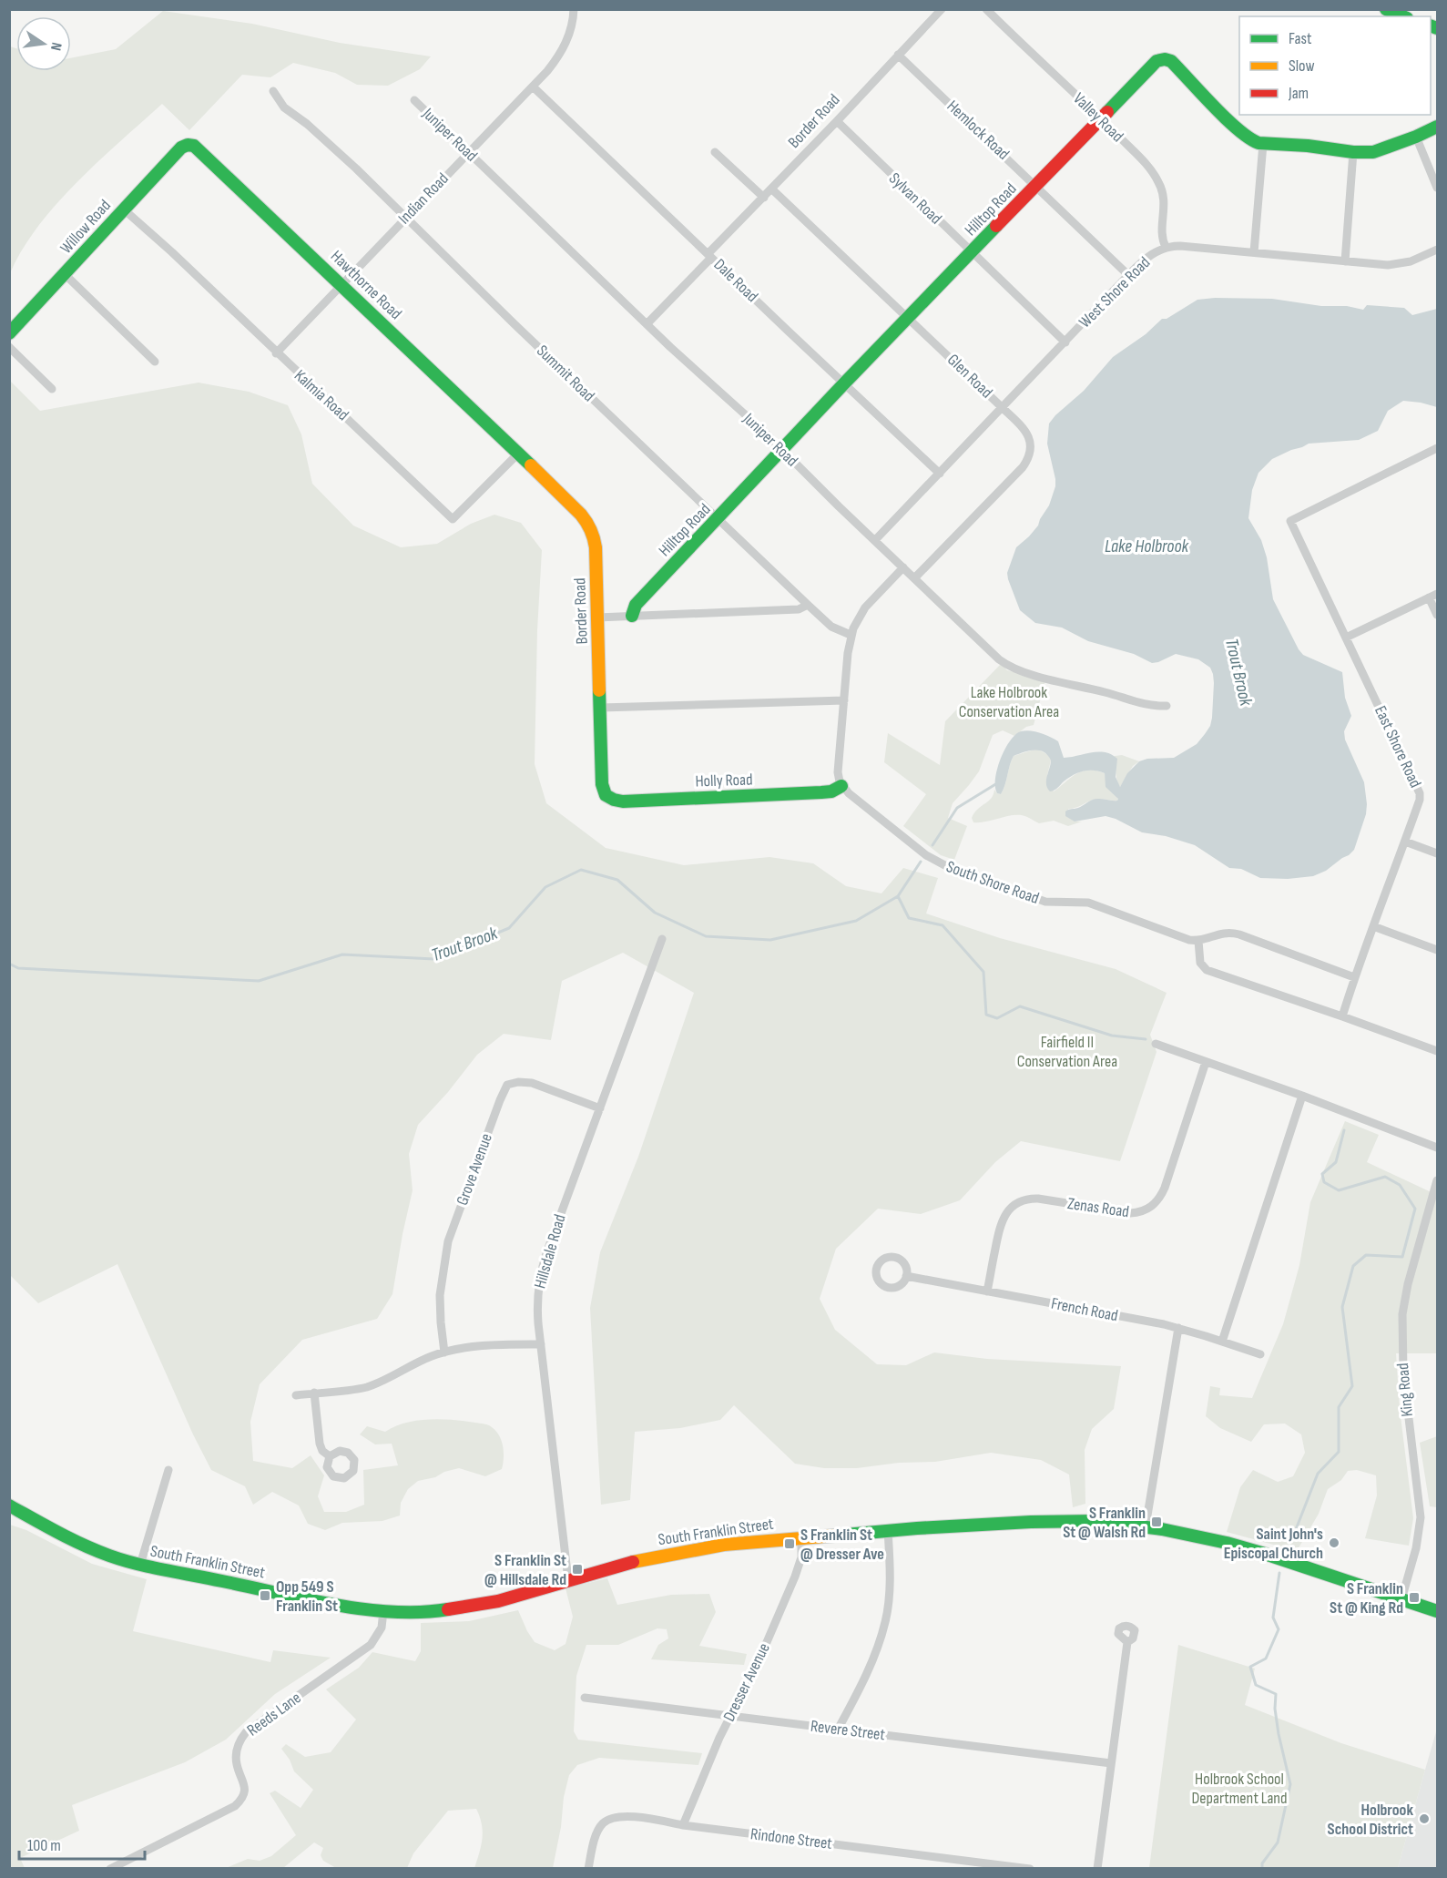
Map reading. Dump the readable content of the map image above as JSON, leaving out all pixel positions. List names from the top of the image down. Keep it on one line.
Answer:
{"streets":{"street":["Valley Road","Border Road","Hemlock Road","Juniper Road","Indian Road","Sylvan Road","Hilltop Road","Willow Road","Dale Road","Hawthorne Road","West Shore Road","Summit Road","Glen Road","Kalmia Road","East Shore Road","Holly Road","South Shore Road","Grove Avenue","Zenas Road","Hillsdale Road","French Road","King Road","South Franklin Street","Dresser Avenue","Reeds Lane","Revere Street","Rindone Street"]},"crossings":[["Valley Road","Hilltop Road"],["Valley Road","West Shore Road"],["Border Road","Hemlock Road"],["Border Road","Juniper Road"],["Border Road","Sylvan Road"],["Border Road","Dale Road"],["Border Road","Hawthorne Road"],["Border Road","Glen Road"],["Border Road","Kalmia Road"],["Border Road","Holly Road"],["Hemlock Road","Hilltop Road"],["Hemlock Road","West Shore Road"],["Juniper Road","Indian Road"],["Juniper Road","Hilltop Road"],["Juniper Road","West Shore Road"],["Juniper Road","Glen Road"],["Indian Road","Dale Road"],["Indian Road","Hawthorne Road"],["Indian Road","Summit Road"],["Indian Road","Kalmia Road"],["Sylvan Road","Hilltop Road"],["Sylvan Road","West Shore Road"],["Hilltop Road","Dale Road"],["Hilltop Road","Summit Road"],["Hilltop Road","Glen Road"],["Willow Road","Hawthorne Road"],["Willow Road","Kalmia Road"],["Dale Road","West Shore Road"],["Hawthorne Road","Kalmia Road"],["West Shore Road","Glen Road"],["Holly Road","South Shore Road"],["Grove Avenue","Hillsdale Road"],["Zenas Road","French Road"],["Hillsdale Road","South Franklin Street"],["King Road","South Franklin Street"],["South Franklin Street","Dresser Avenue"],["South Franklin Street","Reeds Lane"],["Dresser Avenue","Revere Street"],["Dresser Avenue","Rindone Street"]],"water":["Lake Holbrook","Trout Brook"],"parks":["Lake Holbrook Conservation Area","Fairfield II Conservation Area","Holbrook School Department Land"],"places":{"transit":["S Franklin St @ Walsh Rd","S Franklin St @ Dresser Ave","S Franklin St @ Hillsdale Rd","Opp 549 S Franklin St","S Franklin St @ King Rd"],"other":["Saint John's Episcopal Church","Holbrook School District"]},"legend":["Fast","Slow","Jam"],"scale_bar":"100 m","north":"right"}
